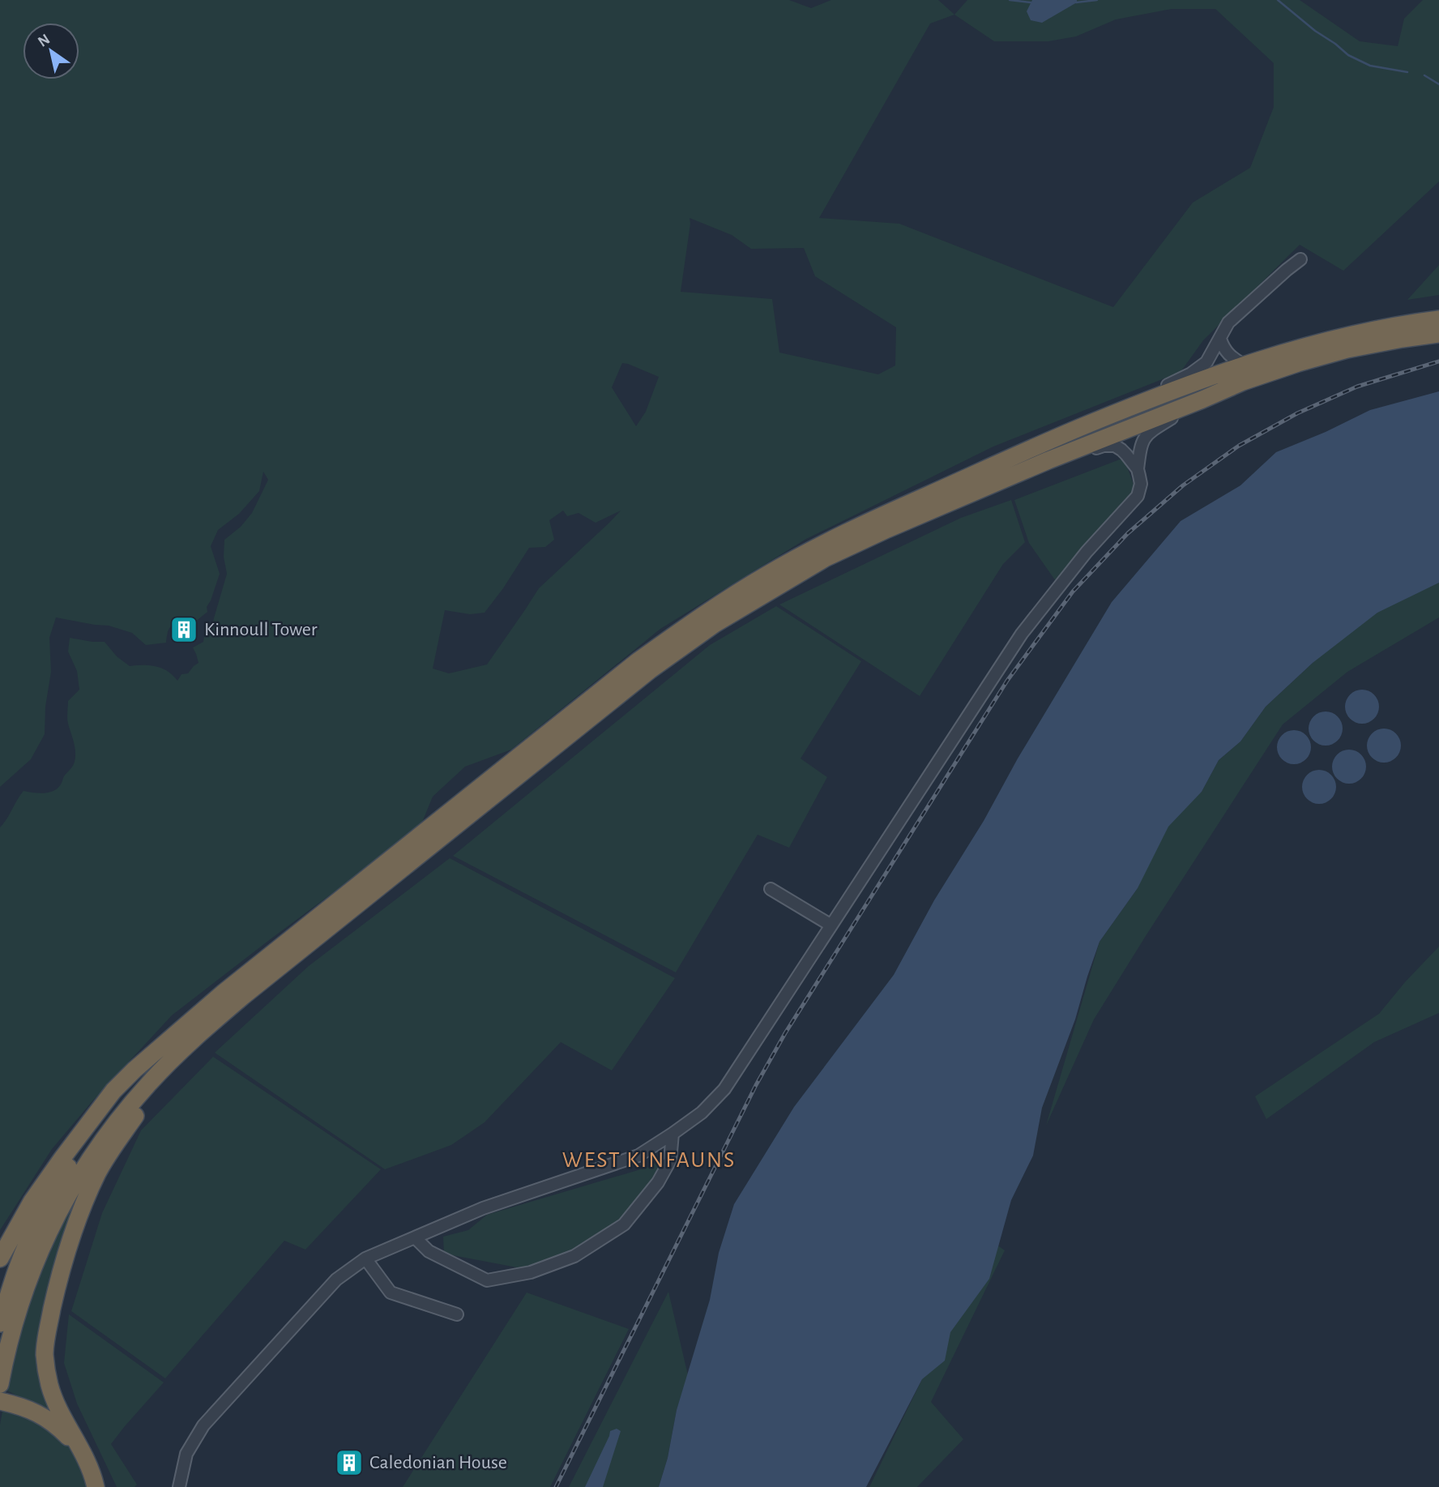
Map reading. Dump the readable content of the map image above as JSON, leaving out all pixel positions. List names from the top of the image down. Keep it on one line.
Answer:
{"districts":["WEST KINFAUNS"],"places":{"building":["Kinnoull Tower","Caledonian House"]},"north":"top left"}
